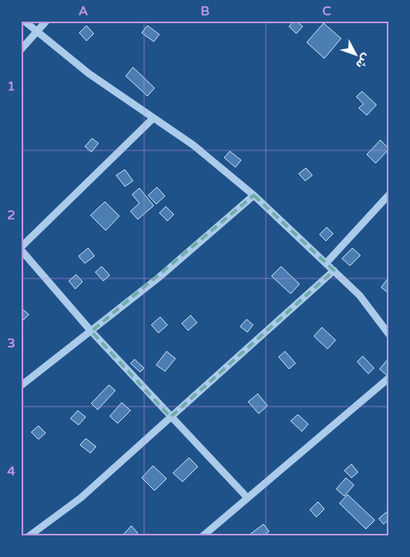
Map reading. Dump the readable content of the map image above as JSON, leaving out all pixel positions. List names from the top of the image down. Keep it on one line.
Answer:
{"north":"bottom right","grid":{"columns":["A","B","C"],"rows":["1","2","3","4"]}}
